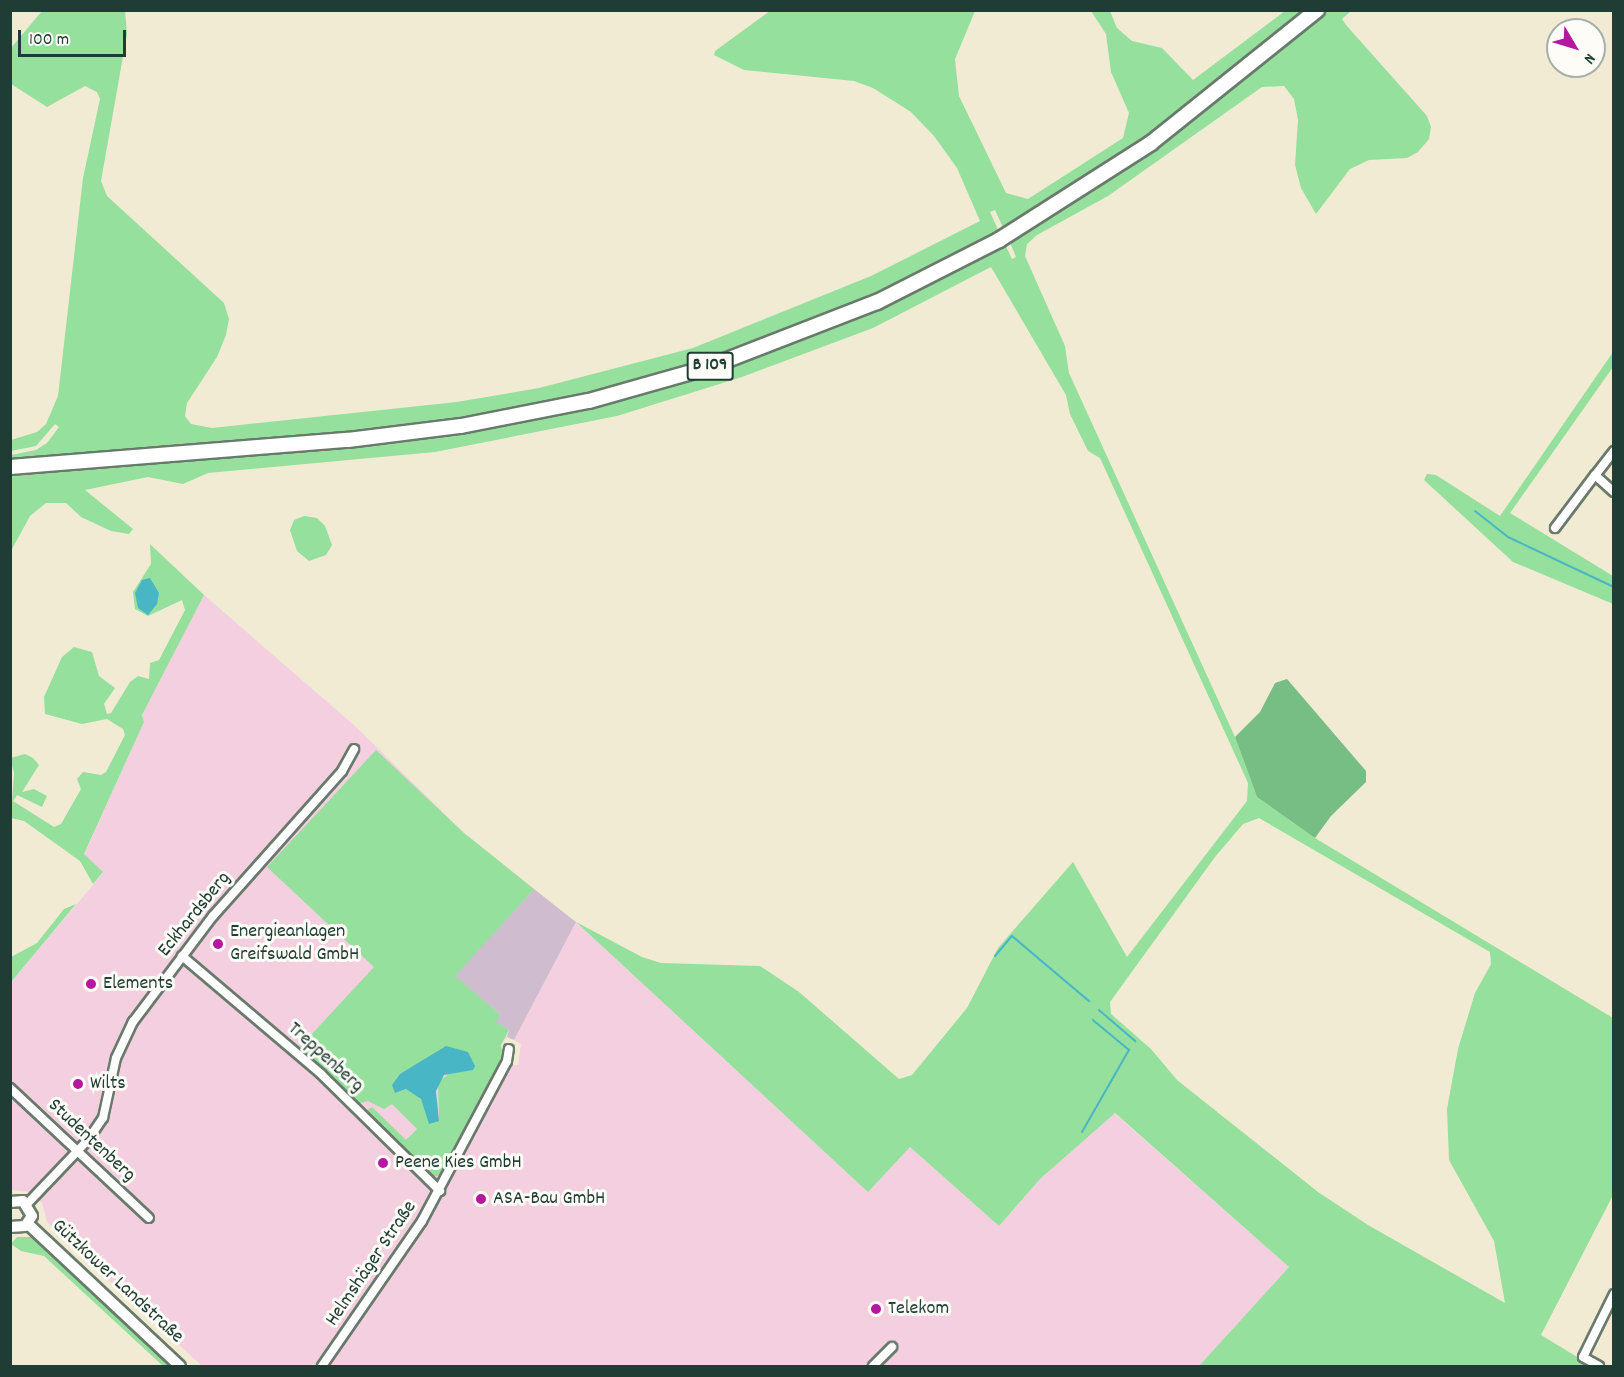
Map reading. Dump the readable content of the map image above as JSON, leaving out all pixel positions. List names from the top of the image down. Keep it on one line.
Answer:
{"streets":{"highway":["B 109"],"main road":["Gützkower Landstraße"],"street":["Eckhardsberg","Treppenberg","Studentenberg","Helmshäger Straße"]},"crossings":[["Eckhardsberg","Treppenberg"],["Eckhardsberg","Studentenberg"],["Treppenberg","Helmshäger Straße"]],"places":["Energieanlagen Greifswald GmbH","Elements","Wilts","Peene Kies GmbH","ASA-Bau GmbH","Telekom"],"scale_bar":"100 m","north":"bottom right"}
